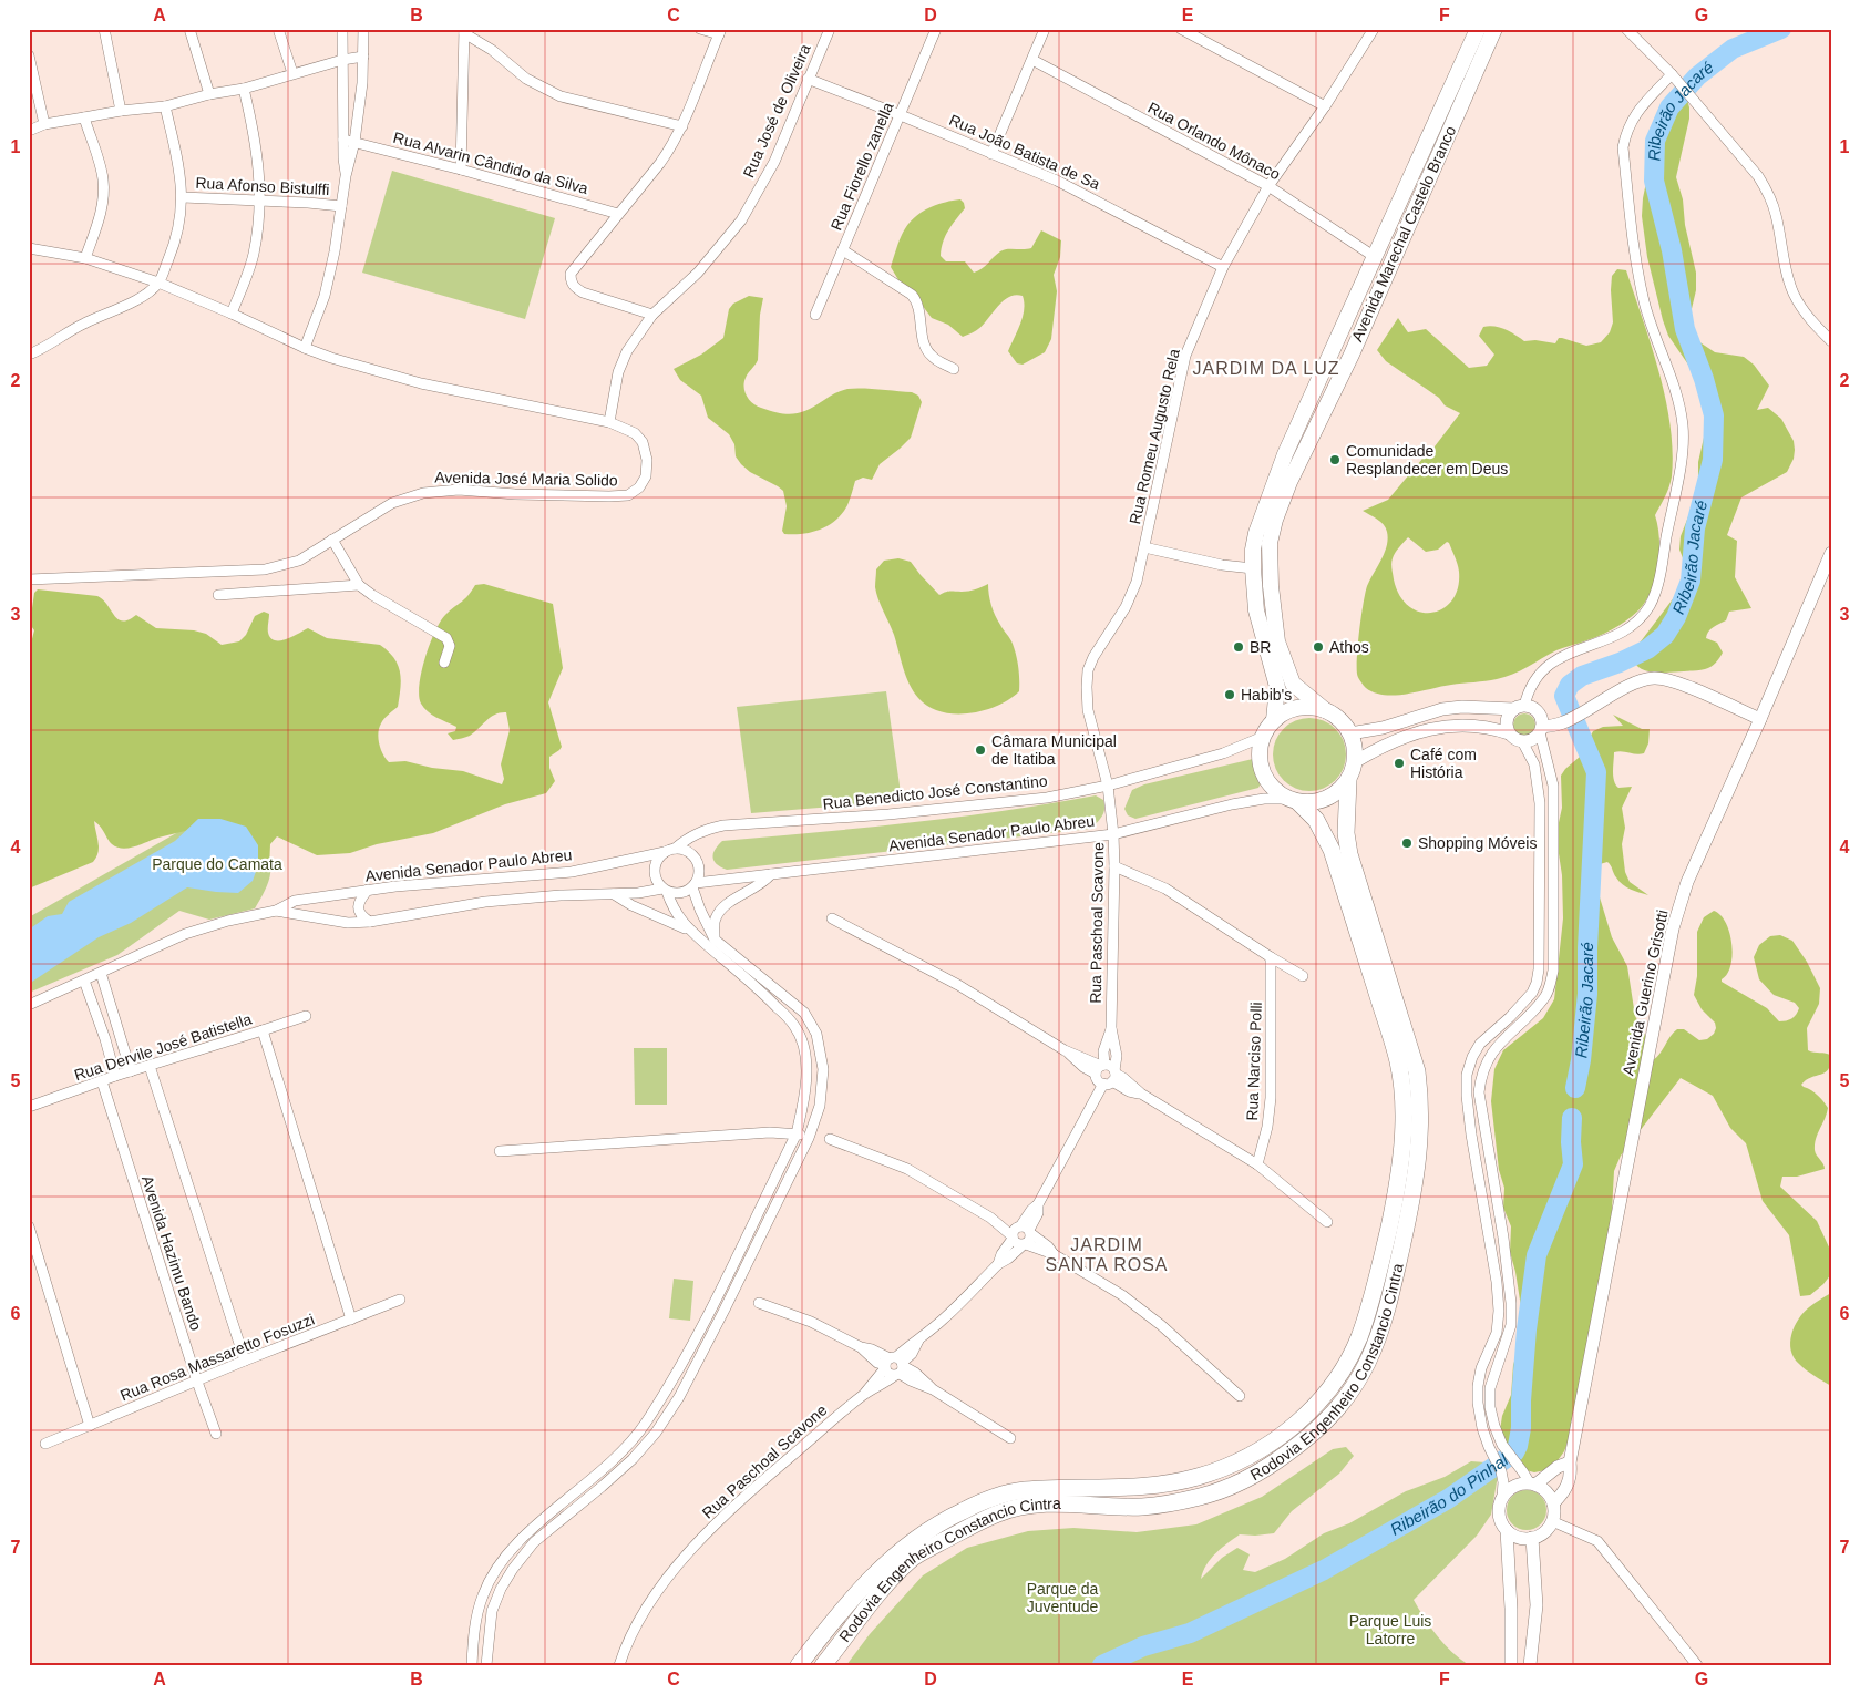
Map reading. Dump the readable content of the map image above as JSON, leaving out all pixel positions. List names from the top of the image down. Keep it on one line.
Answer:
{"streets":{"highway":["Rodovia Engenheiro Constancio Cintra"],"main road":["Avenida Marechal Castelo Branco","Avenida Guerino Grisotti"],"street":["Rua José de Oliveira","Rua Orlando Mônaco","Rua João Batista de Sa","Rua Alvarin Cândido da Silva","Rua Fiorello zanella","Rua Afonso Bistulffi","Rua Romeu Augusto Rela","Avenida José Maria Solido","Rua Benedicto José Constantino","Avenida Senador Paulo Abreu","Rua Paschoal Scavone","Rua Dervile José Batistella","Rua Narciso Polli","Avenida Hazimu Bando","Rua Rosa Massaretto Fosuzzi"]},"crossings":[["Rua José de Oliveira","Rua João Batista de Sa"],["Rua José de Oliveira","Avenida José Maria Solido"],["Rua Orlando Mônaco","Avenida Marechal Castelo Branco"],["Rua Orlando Mônaco","Rua Romeu Augusto Rela"],["Rua João Batista de Sa","Rua Fiorello zanella"],["Rua João Batista de Sa","Rua Romeu Augusto Rela"],["Avenida Marechal Castelo Branco","Rua Benedicto José Constantino"],["Avenida Marechal Castelo Branco","Avenida Senador Paulo Abreu"],["Avenida Marechal Castelo Branco","Rodovia Engenheiro Constancio Cintra"],["Rua Romeu Augusto Rela","Rua Benedicto José Constantino"],["Rua Romeu Augusto Rela","Rua Paschoal Scavone"],["Rua Benedicto José Constantino","Avenida Senador Paulo Abreu"],["Rua Benedicto José Constantino","Rua Paschoal Scavone"],["Rua Benedicto José Constantino","Rodovia Engenheiro Constancio Cintra"],["Avenida Senador Paulo Abreu","Rua Paschoal Scavone"],["Avenida Senador Paulo Abreu","Rodovia Engenheiro Constancio Cintra"],["Rua Dervile José Batistella","Avenida Hazimu Bando"],["Avenida Hazimu Bando","Rua Rosa Massaretto Fosuzzi"]],"districts":["JARDIM DA LUZ","JARDIM SANTA ROSA"],"water":["Ribeirão Jacaré","Ribeirão do Pinhal"],"parks":["Parque do Camata","Parque da Juventude","Parque Luis Latorre"],"places":["Comunidade Resplandecer em Deus","BR","Athos","Habib's","Câmara Municipal de Itatiba","Café com História","Shopping Móveis"],"grid":{"columns":["A","B","C","D","E","F","G"],"rows":["1","2","3","4","5","6","7"]}}
